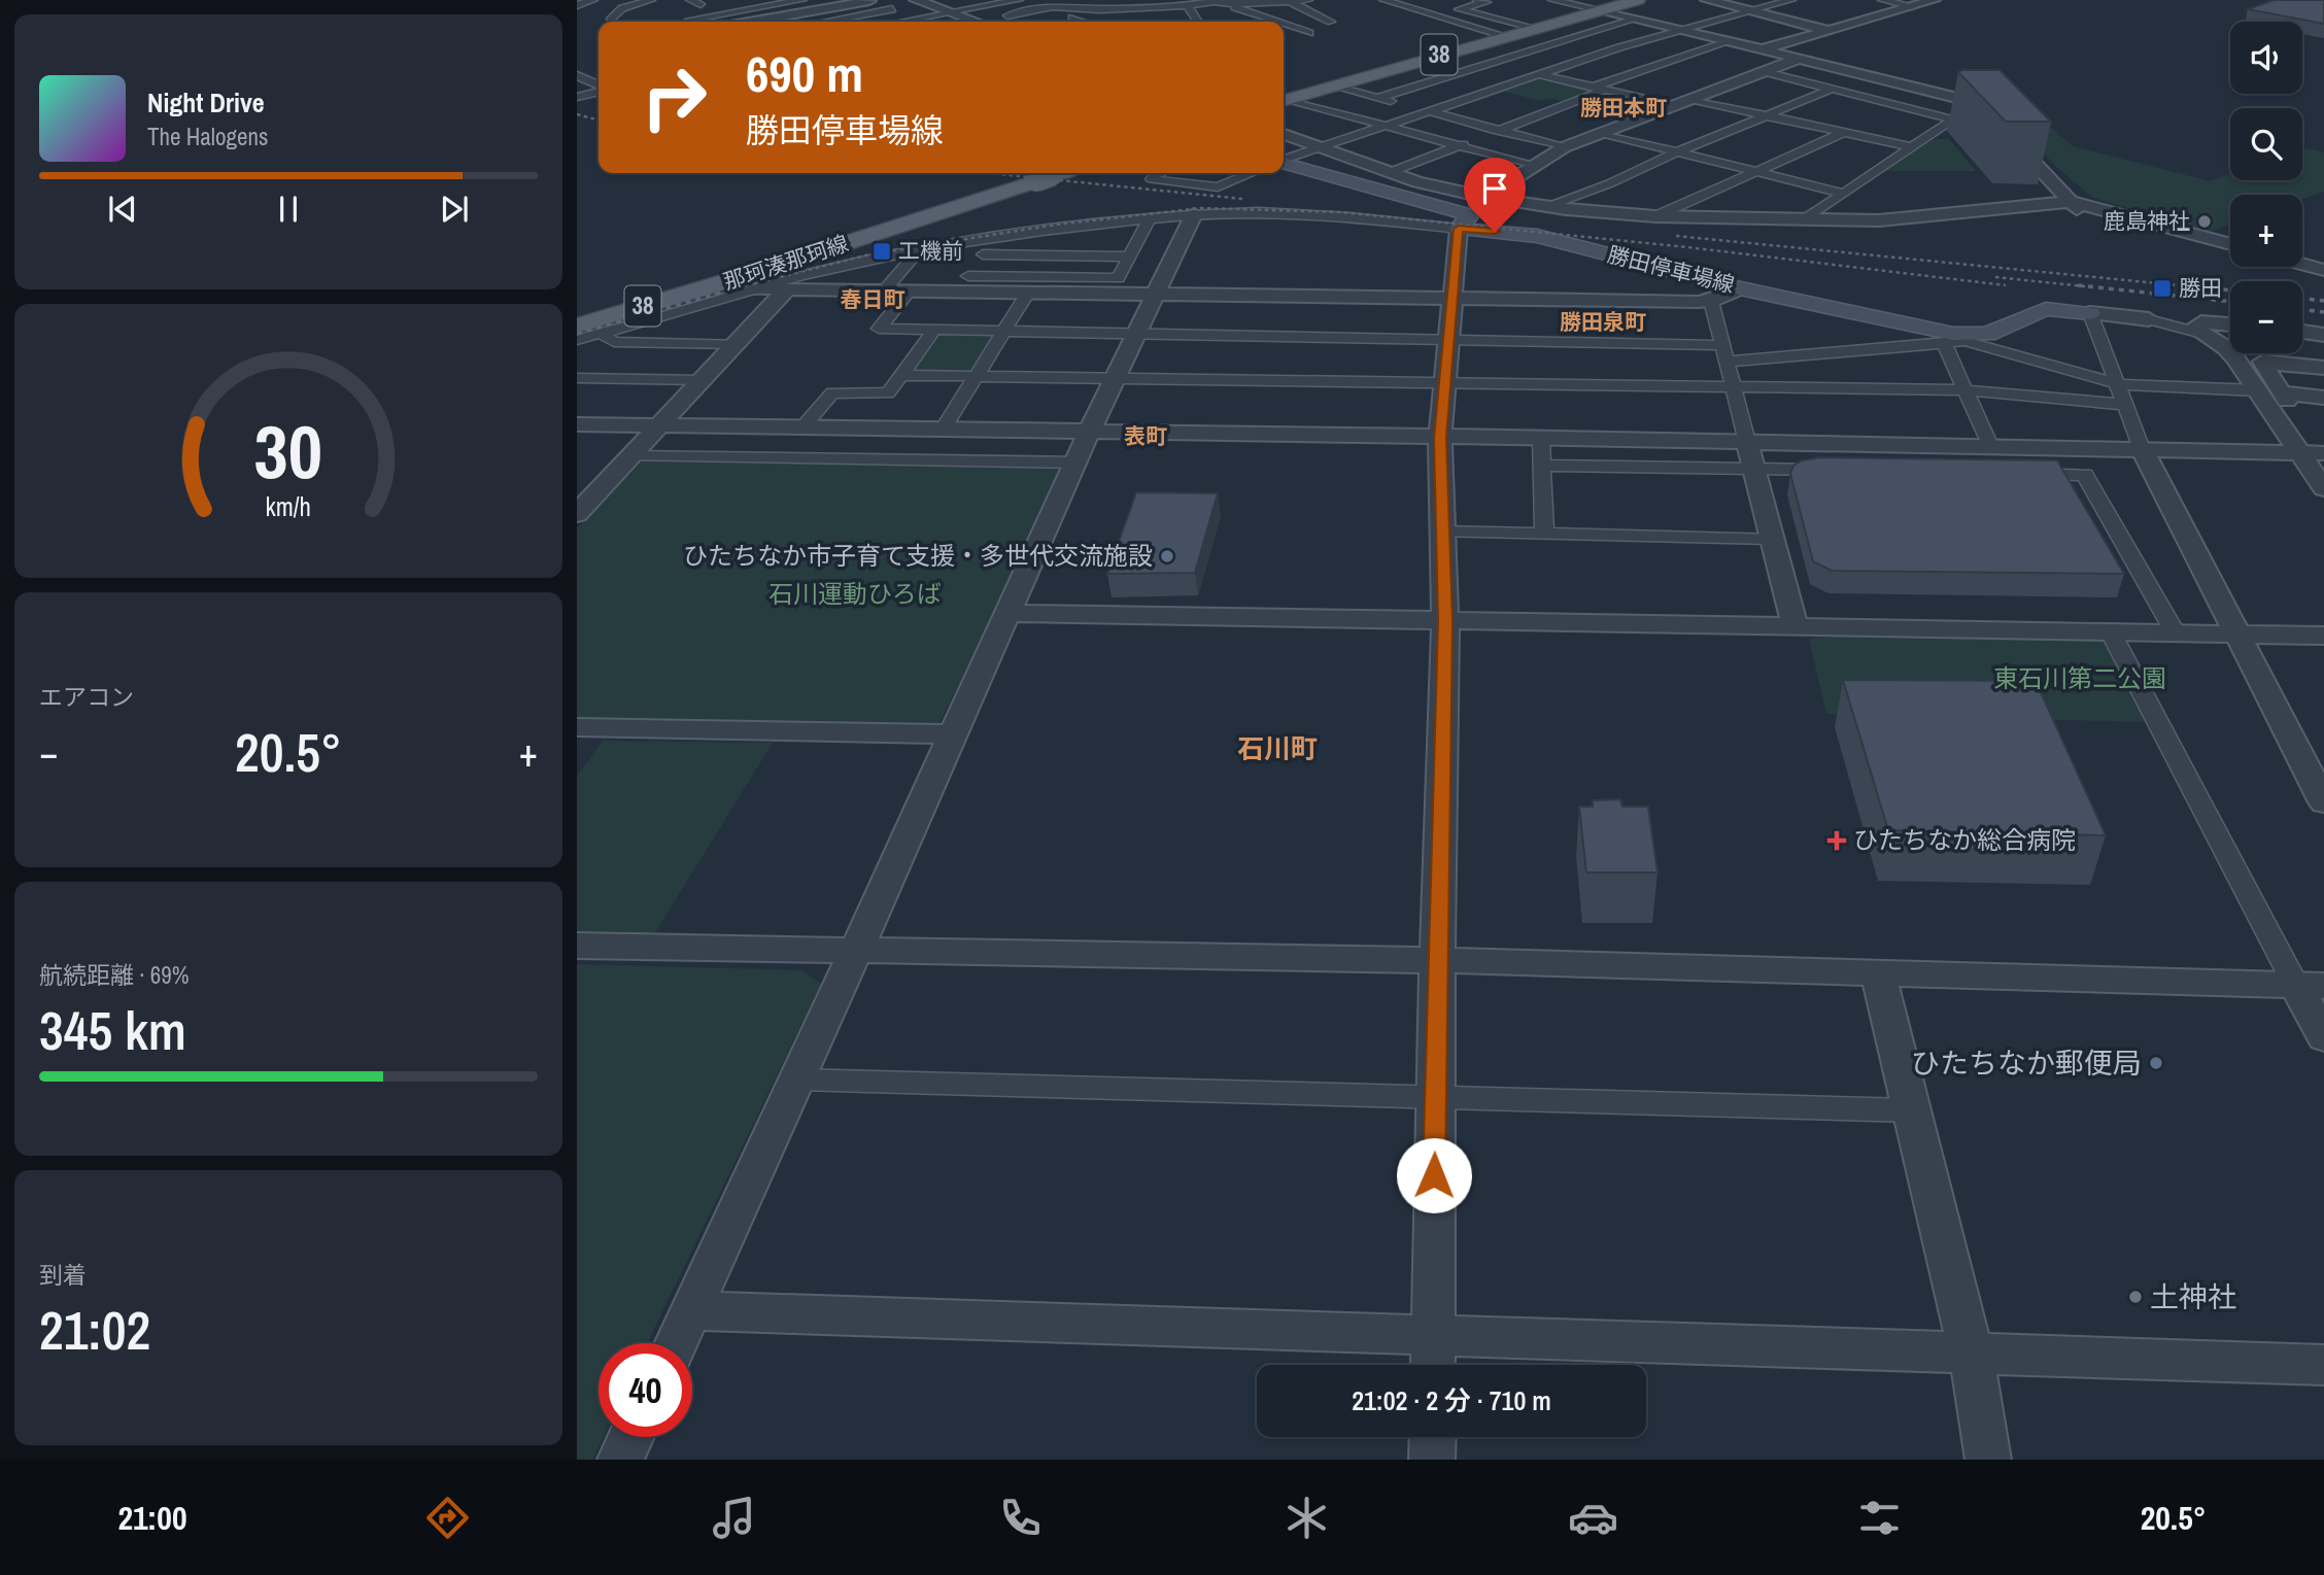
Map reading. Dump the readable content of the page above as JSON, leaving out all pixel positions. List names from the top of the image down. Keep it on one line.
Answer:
{"streets":{"main road":["38","那珂湊那珂線","勝田停車場線"]},"districts":["勝田本町","春日町","勝田泉町","表町","石川町"],"parks":["石川運動ひろば","東石川第二公園"],"places":{"other":["鹿島神社","ひたちなか市子育て支援・多世代交流施設","ひたちなか郵便局","土神社"],"transit":["工機前","勝田"],"health":["ひたちなか総合病院"]},"page":{"map_buttons":["+","−"],"turn":["690 m","勝田停車場線"],"song":["Night Drive","The Halogens"],"tile":["エアコン",["航続距離 · 69%","345 km"],["到着","21:02"]],"heat":["−","20.5°","+"],"limit":"40","trip":"21:02 · 2 分 · 710 m","tabs":["21:00","20.5°"],"gauge":["30","km/h"]}}
